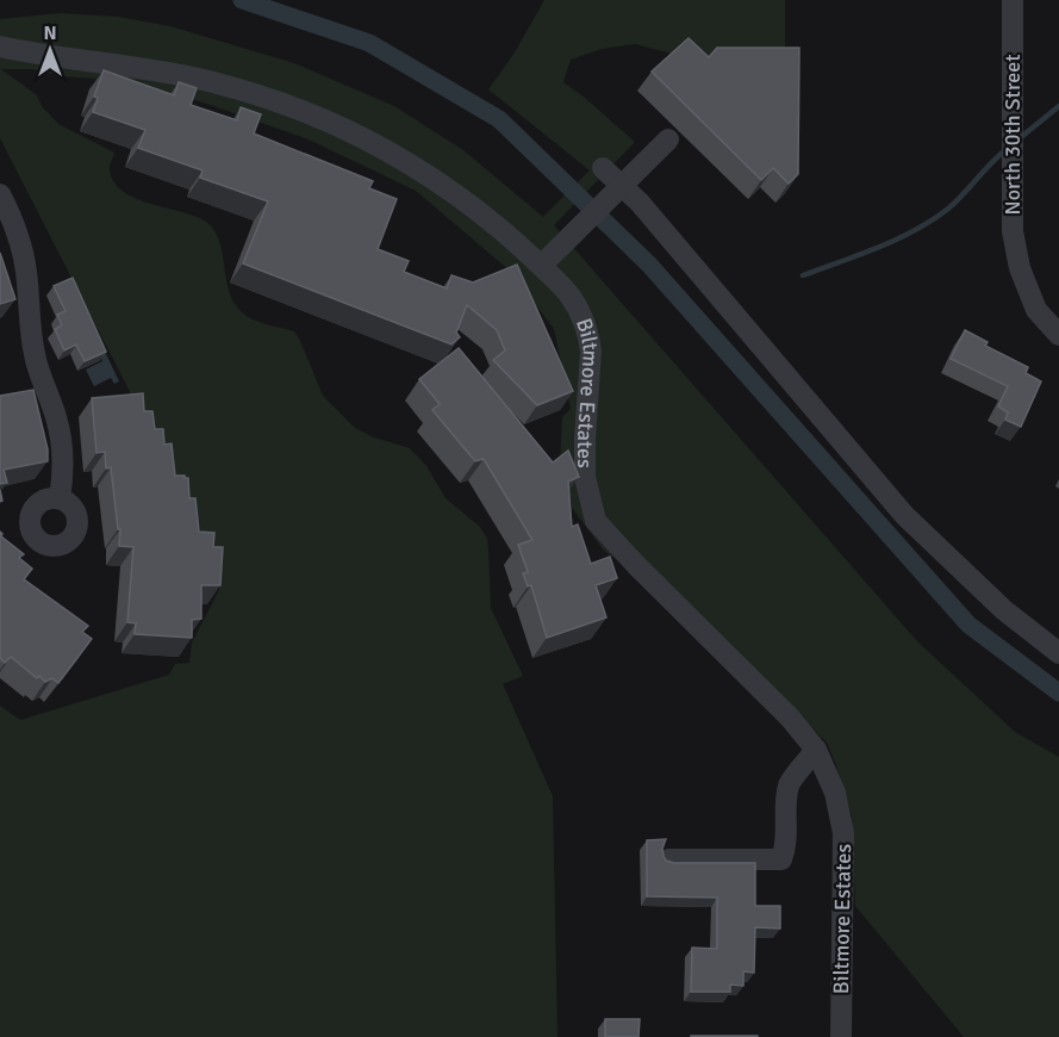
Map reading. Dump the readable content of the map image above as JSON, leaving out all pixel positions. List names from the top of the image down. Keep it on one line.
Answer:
{"streets":{"street":["North 30th Street","Biltmore Estates"]},"north":"top"}
